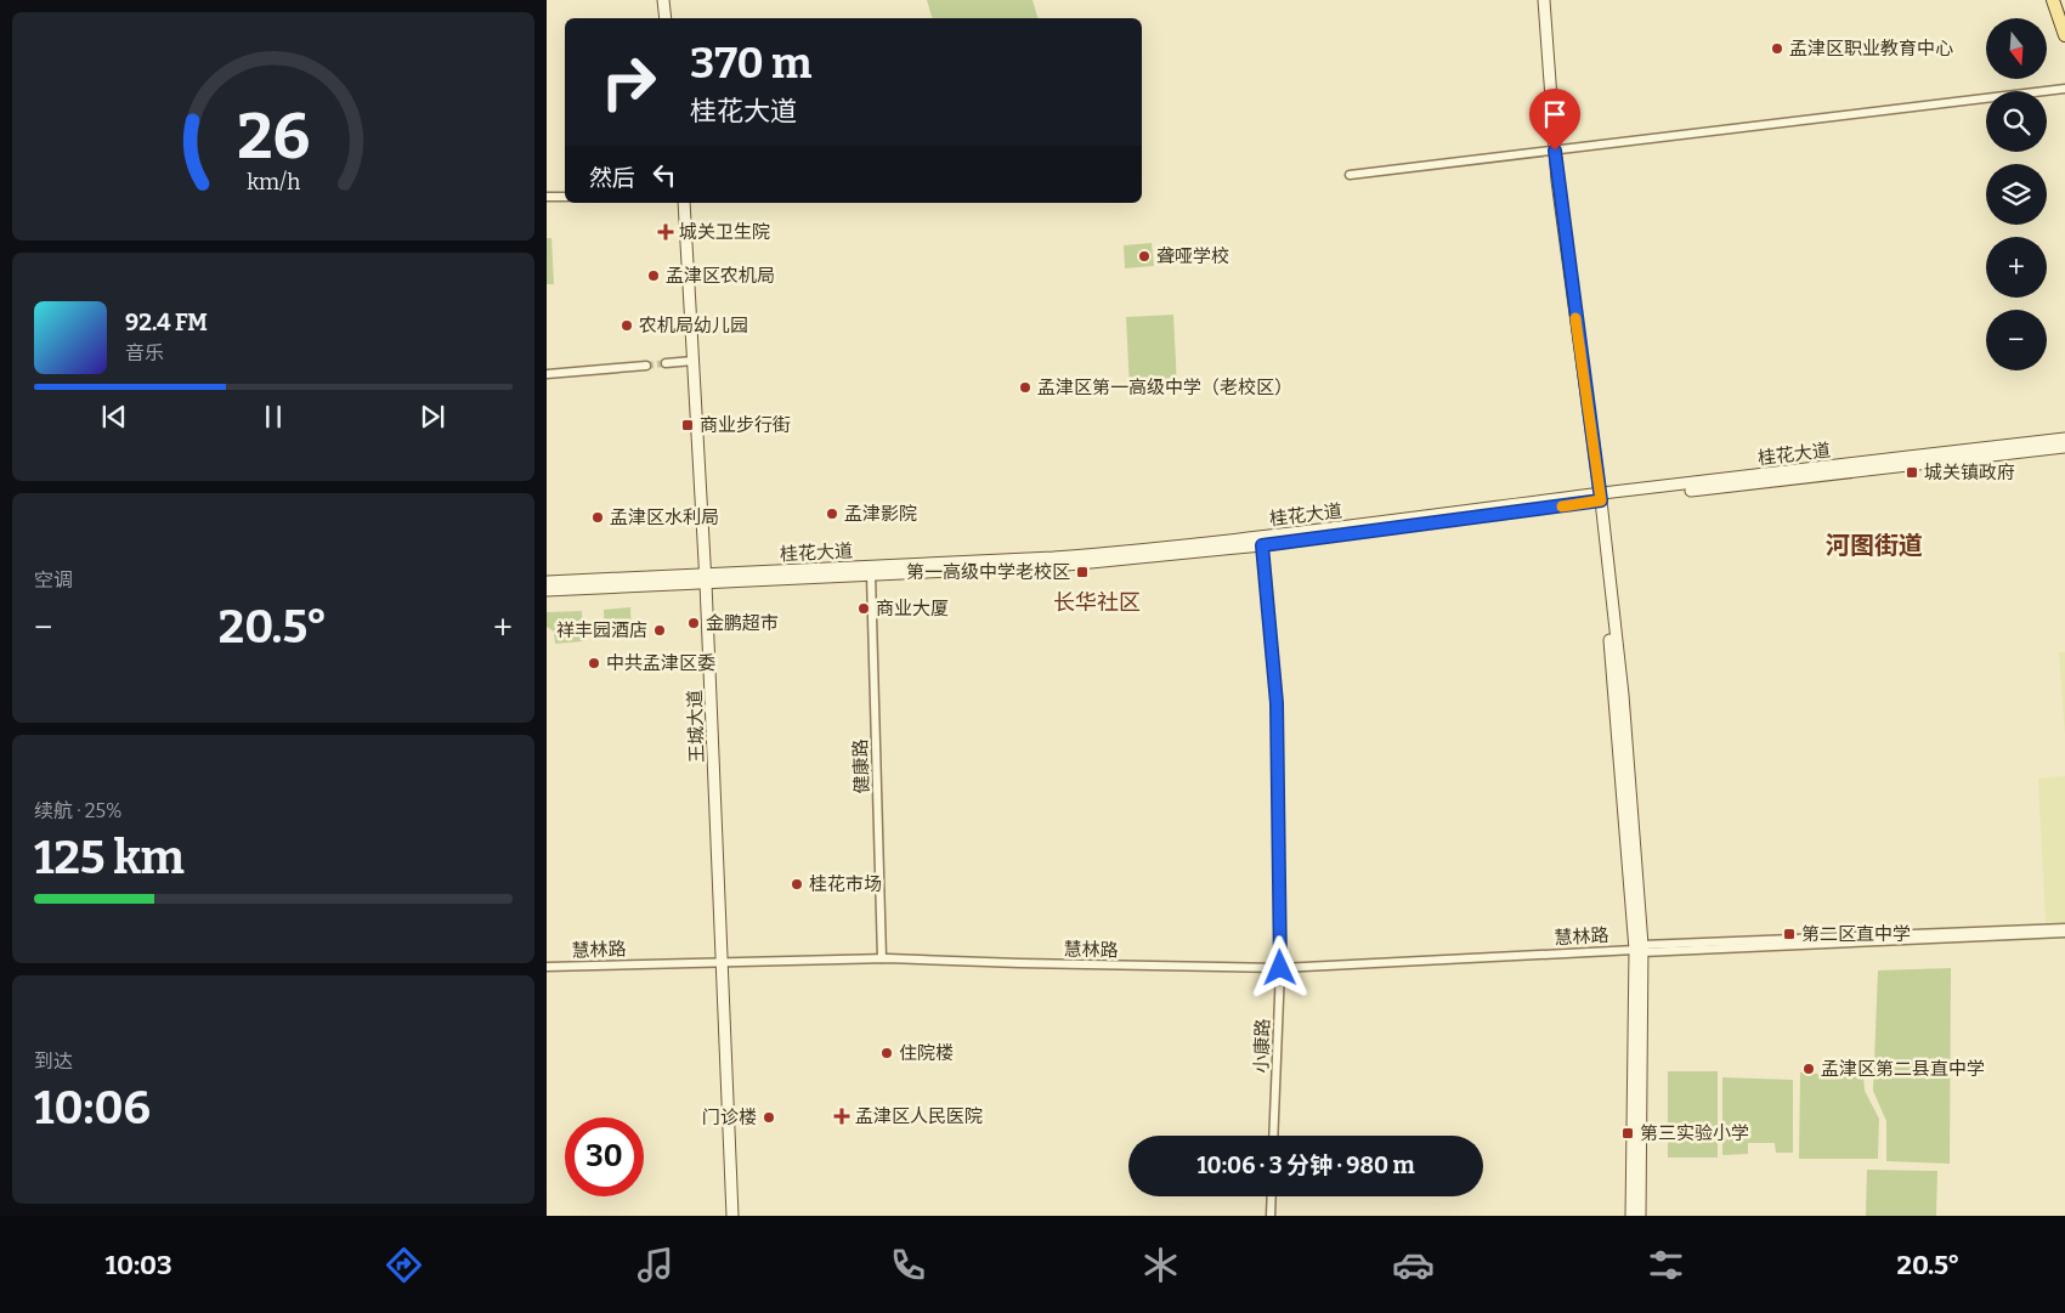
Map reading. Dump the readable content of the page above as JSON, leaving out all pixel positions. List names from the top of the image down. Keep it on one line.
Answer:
{"streets":{"main road":["桂花大道","王城大道"],"street":["健康路","慧林路","小康路"]},"crossings":[["桂花大道","王城大道"],["桂花大道","健康路"],["桂花大道","小康路"],["王城大道","慧林路"],["健康路","慧林路"],["慧林路","小康路"]],"districts":["河图街道","长华社区"],"places":{"other":["孟津区职业教育中心","聋哑学校","孟津区农机局","农机局幼儿园","孟津区第一高级中学（老校区）","孟津影院","孟津区水利局","商业大厦","金鹏超市","祥丰园酒店","中共孟津区委","桂花市场","住院楼","孟津区第二县直中学","门诊楼"],"health":["城关卫生院","孟津区人民医院"],"transit":["商业步行街","城关镇政府","第一高级中学老校区","第二区直中学","第三实验小学"]},"north":"bottom","page":{"map_buttons":["+","−"],"turn":["370 m","桂花大道"],"then":"然后","song":["92.4 FM","音乐"],"tile":["空调",["续航 · 25%","125 km"],["到达","10:06"]],"heat":["−","20.5°","+"],"limit":"30","trip":"10:06 · 3 分钟 · 980 m","tabs":["10:03","20.5°"],"gauge":["26","km/h"]}}
